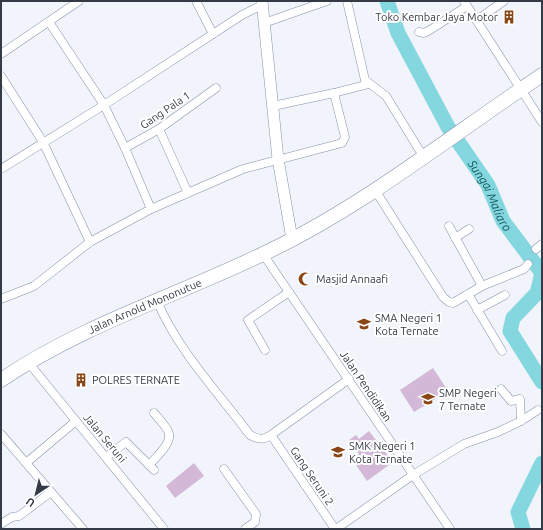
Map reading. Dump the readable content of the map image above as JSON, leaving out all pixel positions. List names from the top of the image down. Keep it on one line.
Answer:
{"streets":{"highway":["Jalan Arnold Mononutue"],"street":["Gang Pala 1","Jalan Pendidikan","Jalan Seruni","Gang Seruni 2"]},"crossings":[["Jalan Arnold Mononutue","Jalan Pendidikan"],["Jalan Arnold Mononutue","Jalan Seruni"]],"water":["Sungai Maliaro"],"places":{"building":["Toko Kembar Jaya Motor","POLRES TERNATE"],"mosque":["Masjid Annaafi"],"school or university":["SMA Negeri 1 Kota Ternate","SMP Negeri 7 Ternate","SMK Negeri 1 Kota Ternate"]},"north":"bottom left"}
